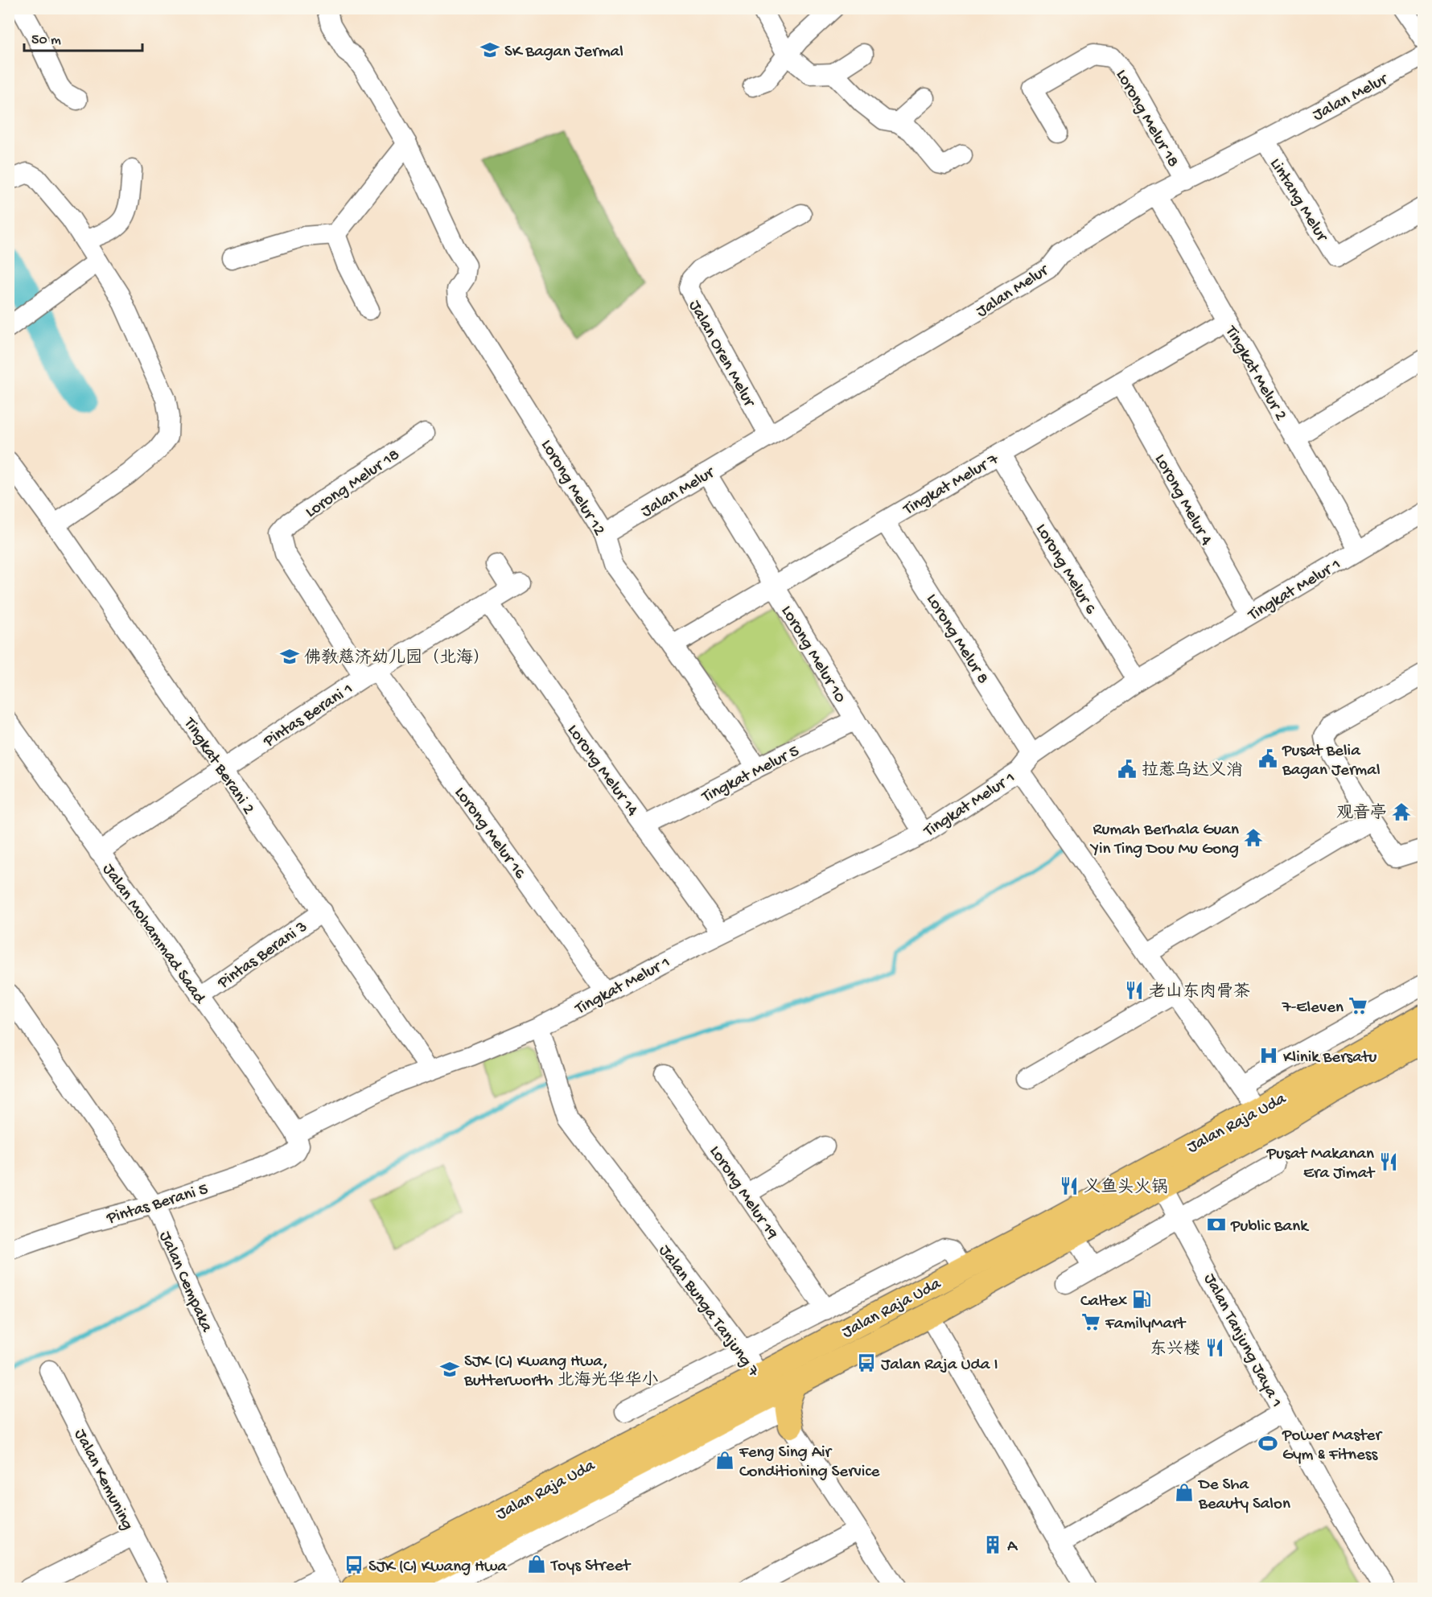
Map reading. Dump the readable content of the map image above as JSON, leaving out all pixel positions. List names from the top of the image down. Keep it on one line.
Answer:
{"streets":{"main road":["Jalan Raja Uda"],"street":["Jalan Melur","Lorong Melur 18","Lintang Melur","Jalan Oren Melur","Tingkat Melur 2","Tingkat Melur 7","Lorong Melur 12","Lorong Melur 4","Lorong Melur 6","Tingkat Melur 1","Lorong Melur 8","Lorong Melur 10","Pintas Berani 1","Tingkat Berani 2","Lorong Melur 14","Tingkat Melur 5","Lorong Melur 16","Jalan Mohammad Saad","Pintas Berani 3","Lorong Melur 19","Pintas Berani 5","Jalan Cempaka","Jalan Bunga Tanjung 7","Jalan Tanjung Jaya 1","Jalan Kemuning"]},"crossings":[["Jalan Melur","Lorong Melur 18"],["Jalan Melur","Lintang Melur"],["Jalan Melur","Jalan Oren Melur"],["Jalan Melur","Tingkat Melur 2"],["Jalan Melur","Lorong Melur 12"],["Jalan Melur","Lorong Melur 10"],["Lorong Melur 18","Lorong Melur 16"],["Tingkat Melur 2","Tingkat Melur 7"],["Tingkat Melur 2","Tingkat Melur 1"],["Tingkat Melur 7","Lorong Melur 12"],["Tingkat Melur 7","Lorong Melur 4"],["Tingkat Melur 7","Lorong Melur 6"],["Tingkat Melur 7","Lorong Melur 8"],["Tingkat Melur 7","Lorong Melur 10"],["Lorong Melur 12","Tingkat Melur 5"],["Lorong Melur 4","Tingkat Melur 1"],["Lorong Melur 6","Tingkat Melur 1"],["Tingkat Melur 1","Lorong Melur 8"],["Tingkat Melur 1","Lorong Melur 10"],["Tingkat Melur 1","Lorong Melur 14"],["Tingkat Melur 1","Lorong Melur 16"],["Tingkat Melur 1","Pintas Berani 5"],["Tingkat Melur 1","Jalan Bunga Tanjung 7"],["Lorong Melur 10","Tingkat Melur 5"],["Pintas Berani 1","Tingkat Berani 2"],["Pintas Berani 1","Lorong Melur 14"],["Pintas Berani 1","Lorong Melur 16"],["Pintas Berani 1","Jalan Mohammad Saad"],["Tingkat Berani 2","Pintas Berani 3"],["Tingkat Berani 2","Pintas Berani 5"],["Lorong Melur 14","Tingkat Melur 5"],["Jalan Mohammad Saad","Pintas Berani 3"],["Jalan Mohammad Saad","Pintas Berani 5"],["Jalan Raja Uda","Lorong Melur 19"],["Jalan Raja Uda","Jalan Bunga Tanjung 7"],["Jalan Raja Uda","Jalan Tanjung Jaya 1"],["Pintas Berani 5","Jalan Cempaka"],["Pintas Berani 5","Jalan Bunga Tanjung 7"]],"places":{"school or university":["SK Bagan Jermal","佛教慈济幼儿园（北海）","SJK (C) Kwang Hwa, Butterworth 北海光华华小"],"public building":["Pusat Belia Bagan Jermal","拉惹乌达义消"],"temple":["观音亭","Rumah Berhala Guan Yin Ting Dou Mu Gong"],"restaurant":["老山东肉骨茶","Pusat Makanan Era Jimat","义鱼头火锅","东兴楼"],"supermarket":["7-Eleven","FamilyMart"],"hospital":["Klinik Bersatu"],"bank":["Public Bank"],"fuel station":["Caltex"],"bus stop":["Jalan Raja Uda I","SJK (C) Kwang Hwa"],"sports":["Power Master Gym & Fitness"],"shop":["Feng Sing Air Conditioning Service","De Sha Beauty Salon","Toys Street"],"building":["A"]},"scale_bar":"50 m"}
